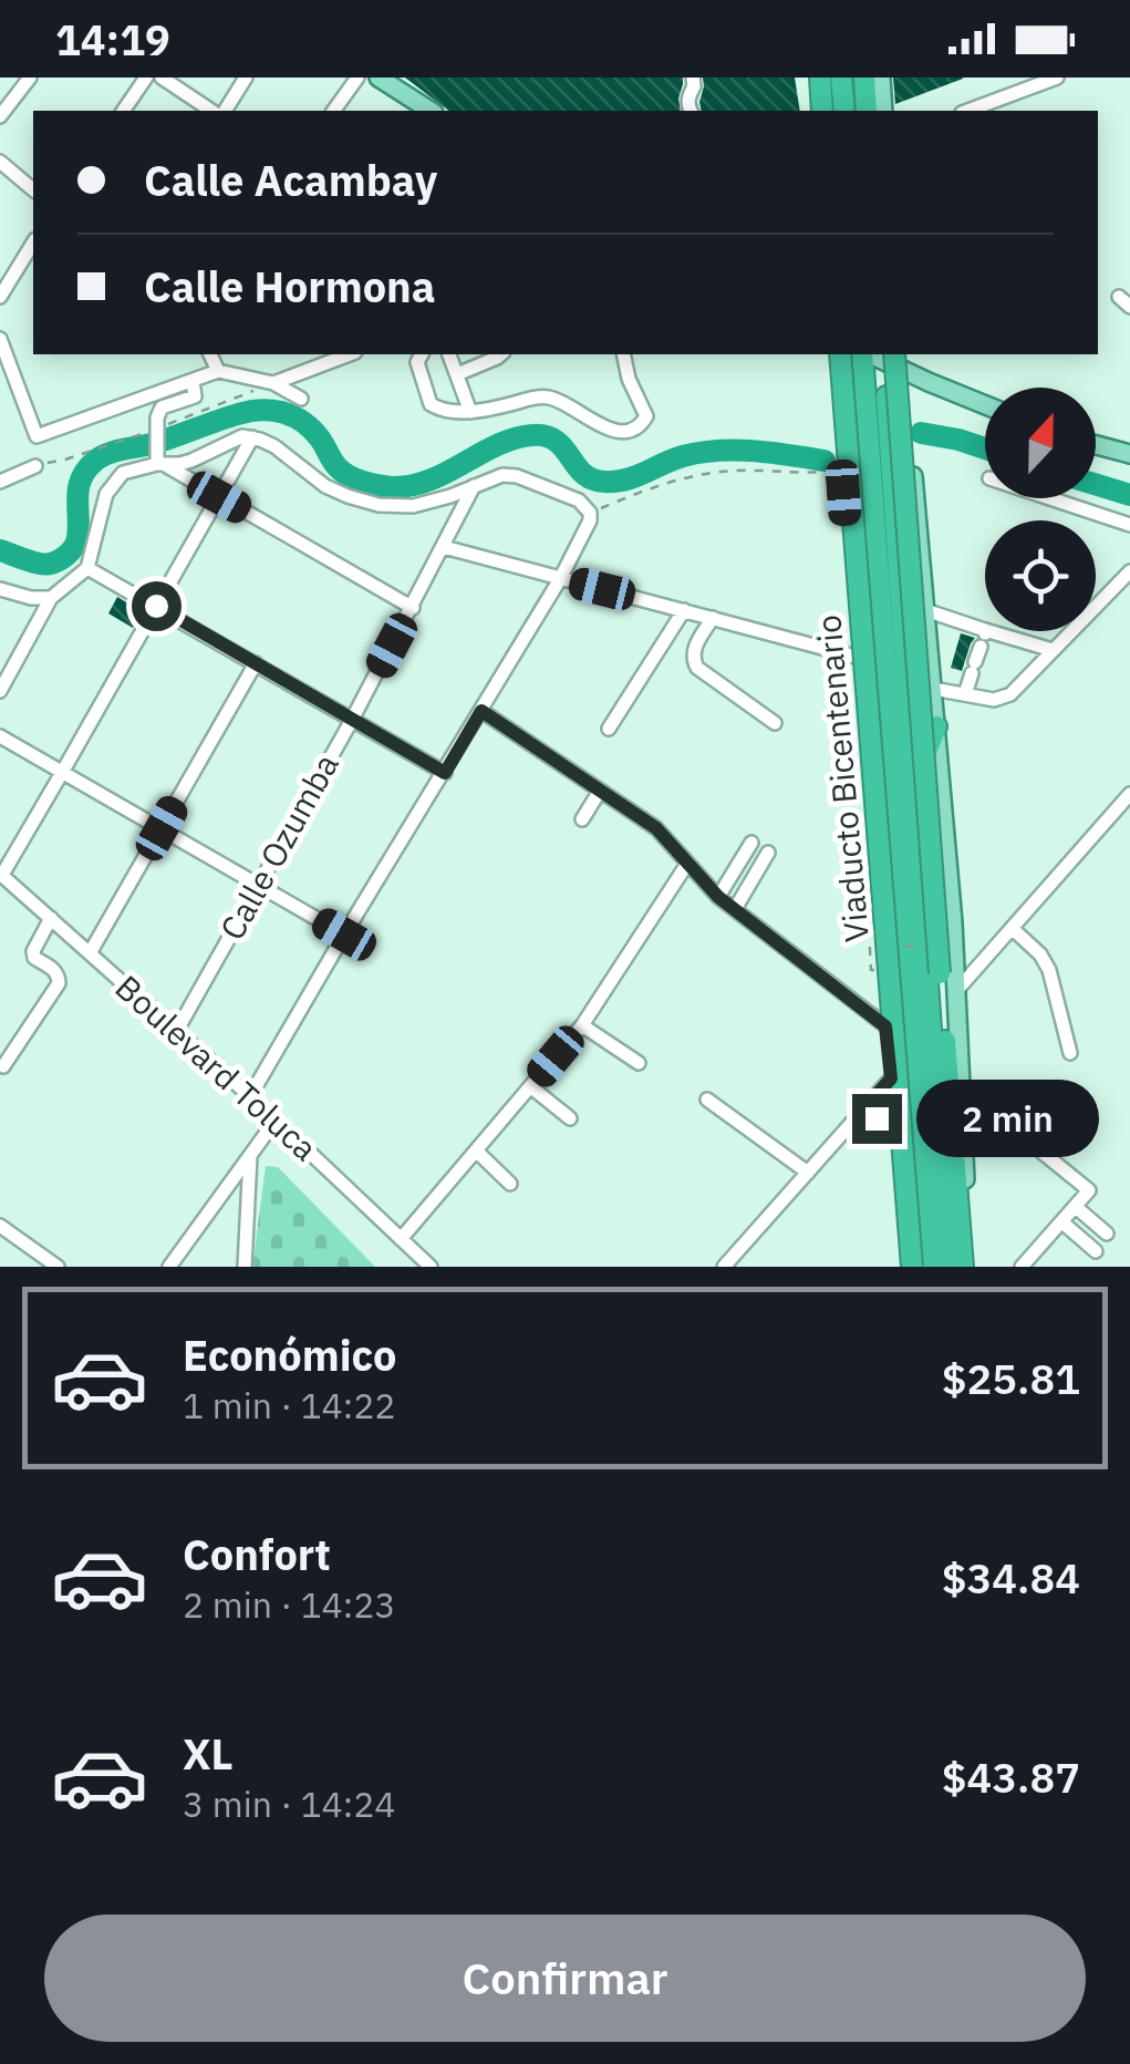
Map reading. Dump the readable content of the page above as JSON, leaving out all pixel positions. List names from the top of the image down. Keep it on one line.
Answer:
{"streets":{"highway":["Viaducto Bicentenario"],"street":["Calle Ozumba","Boulevard Toluca"]},"crossings":[["Calle Ozumba","Boulevard Toluca"]],"north":"top","page":{"status":"14:19","banner":["Calle Acambay","Calle Hormona"],"bubble":"2 min","list":[{"name":"Económico","note":"1 min · 14:22","value":"$25.81"},{"name":"Confort","note":"2 min · 14:23","value":"$34.84"},{"name":"XL","note":"3 min · 14:24","value":"$43.87"}],"buttons":"Confirmar"}}
